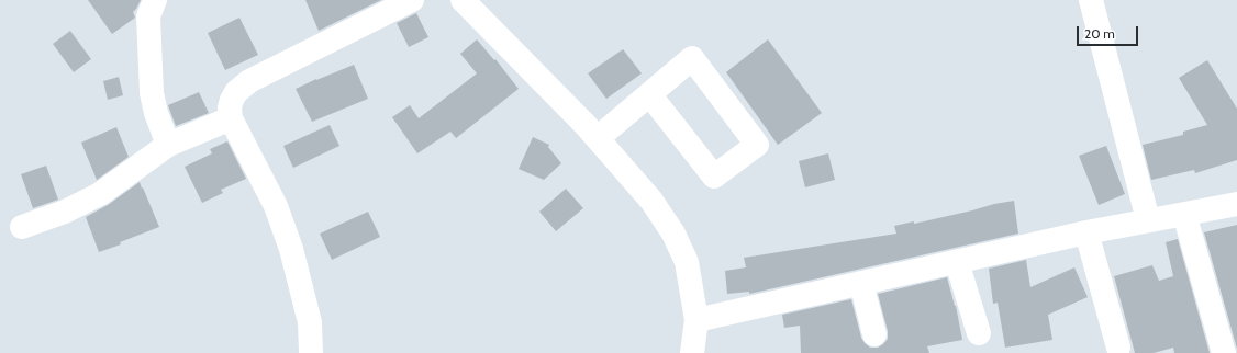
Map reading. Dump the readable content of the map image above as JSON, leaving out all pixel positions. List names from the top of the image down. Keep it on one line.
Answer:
{"scale_bar":"20 m"}
